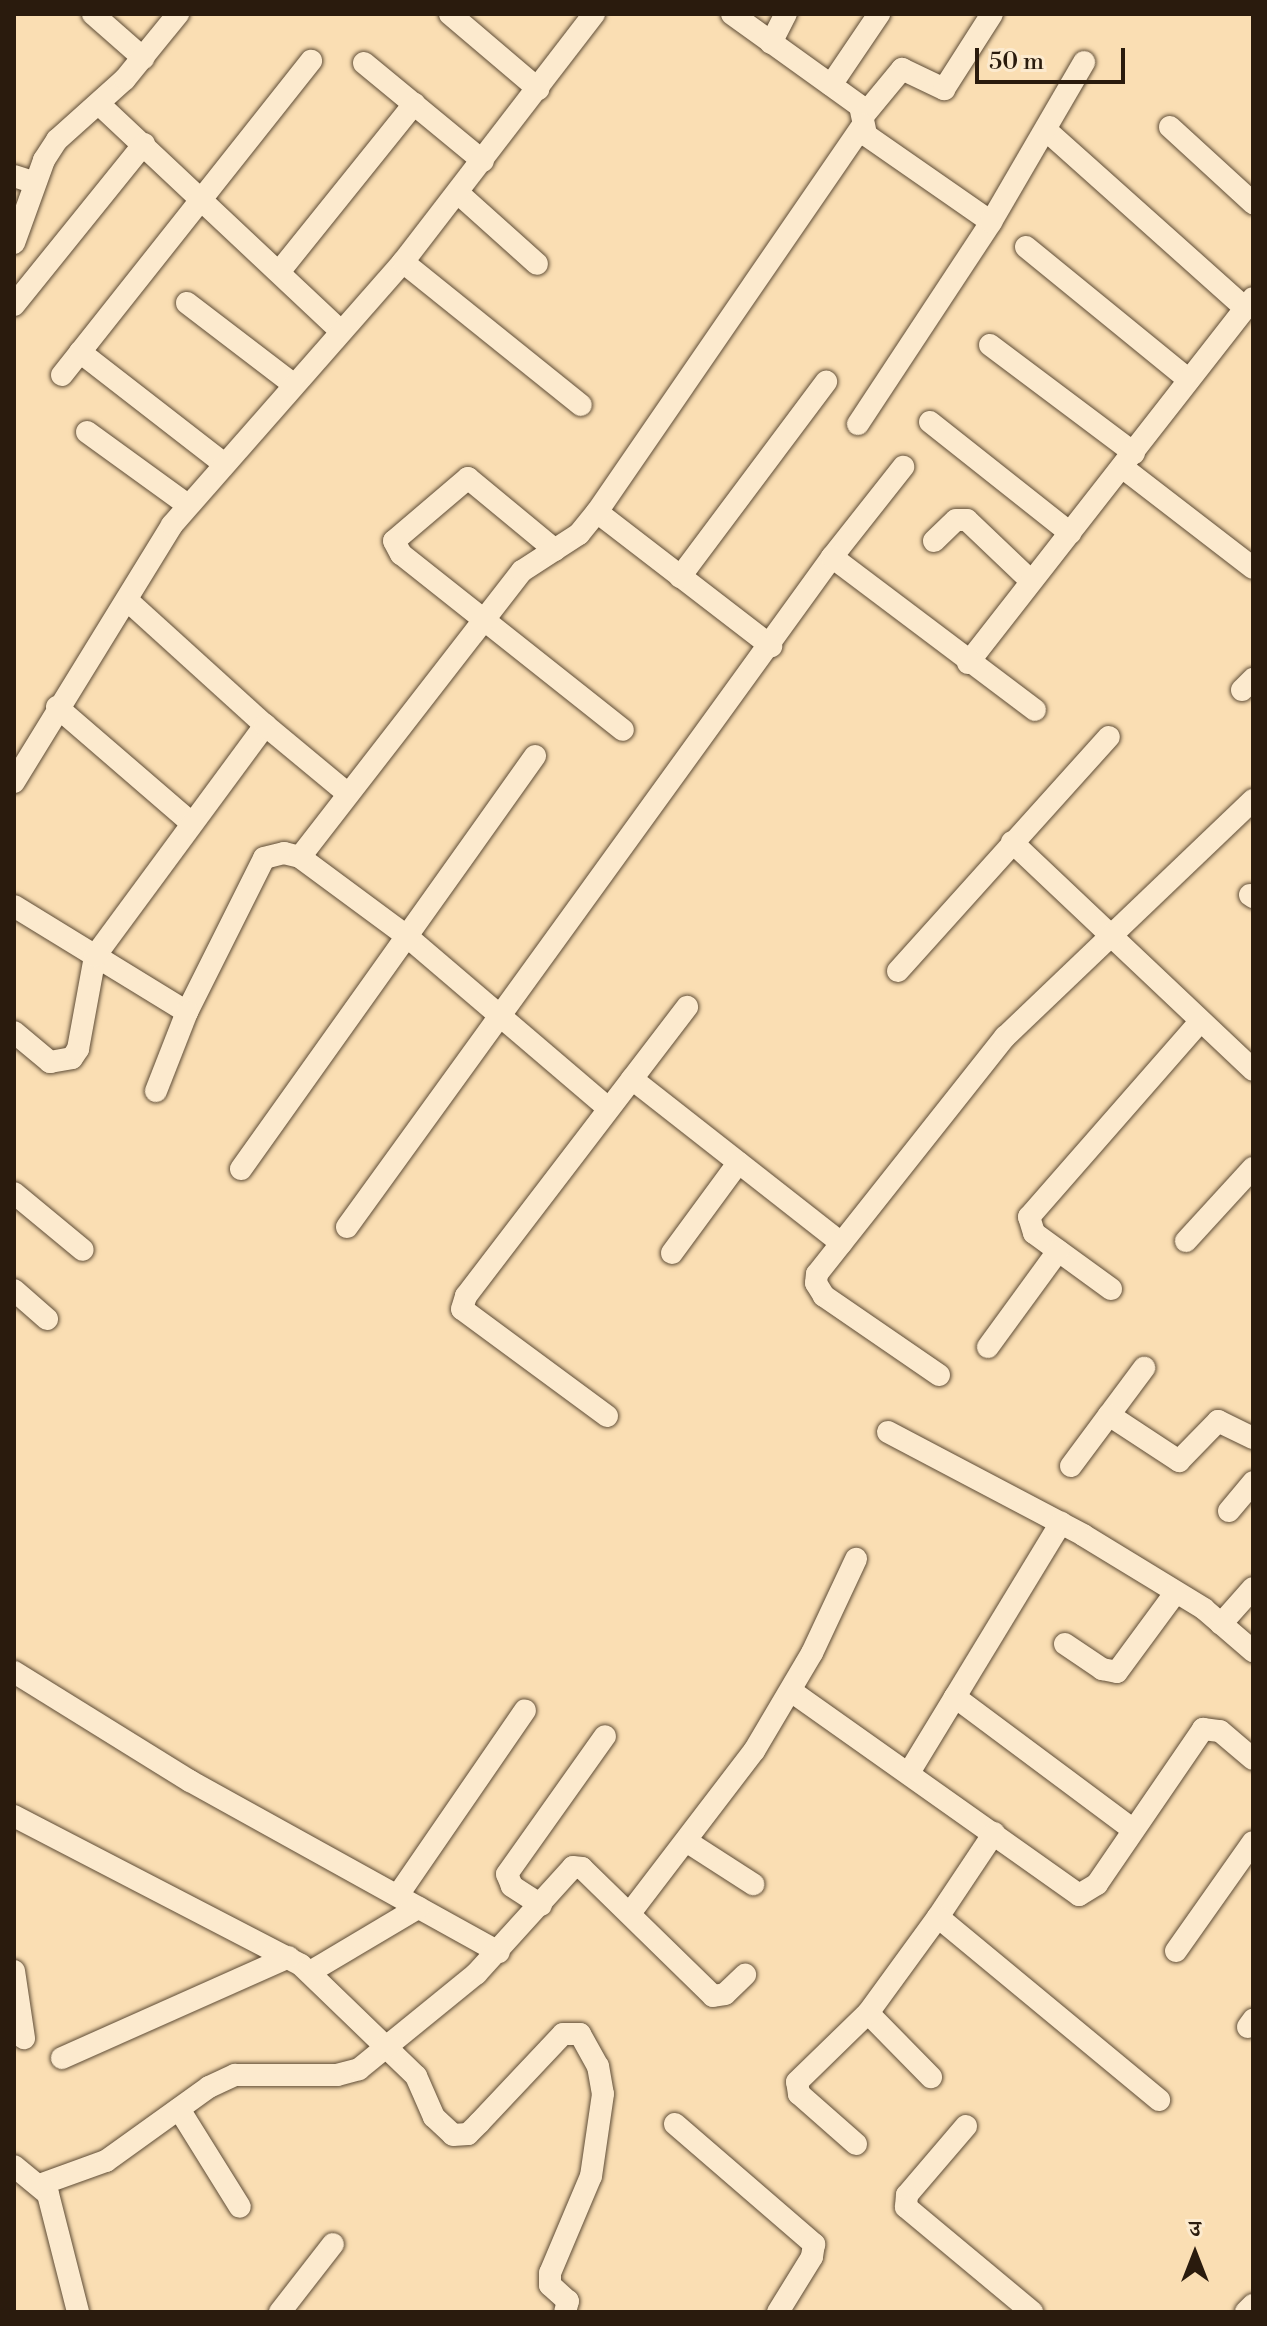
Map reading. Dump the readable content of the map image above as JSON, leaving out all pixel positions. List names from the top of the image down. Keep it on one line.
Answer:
{"scale_bar":"50 m","north":"top"}
